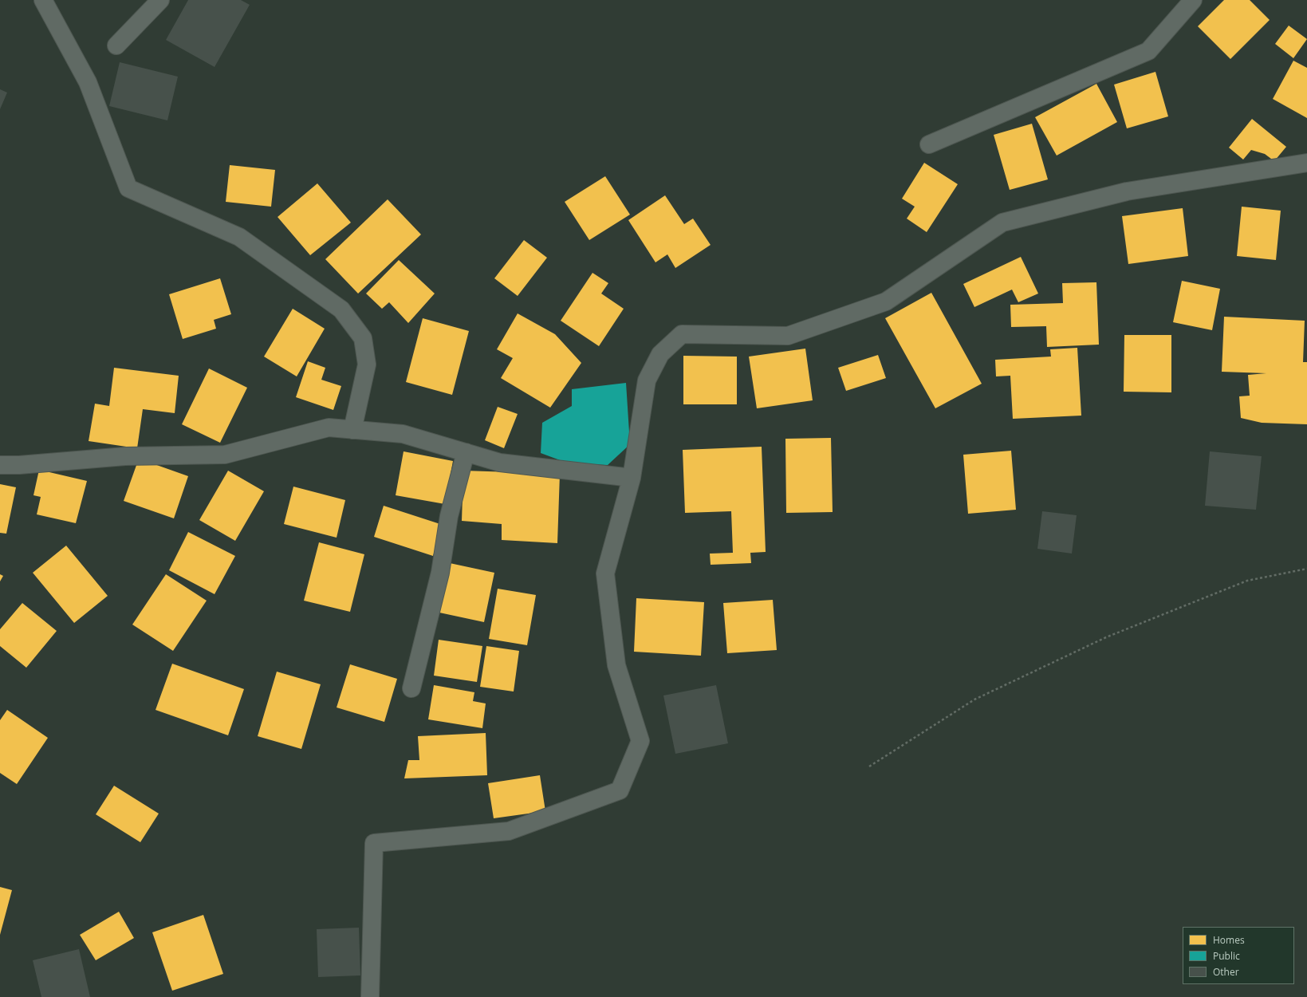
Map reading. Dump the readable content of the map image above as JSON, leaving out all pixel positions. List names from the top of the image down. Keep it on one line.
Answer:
{"legend":["Homes","Public","Other"]}
